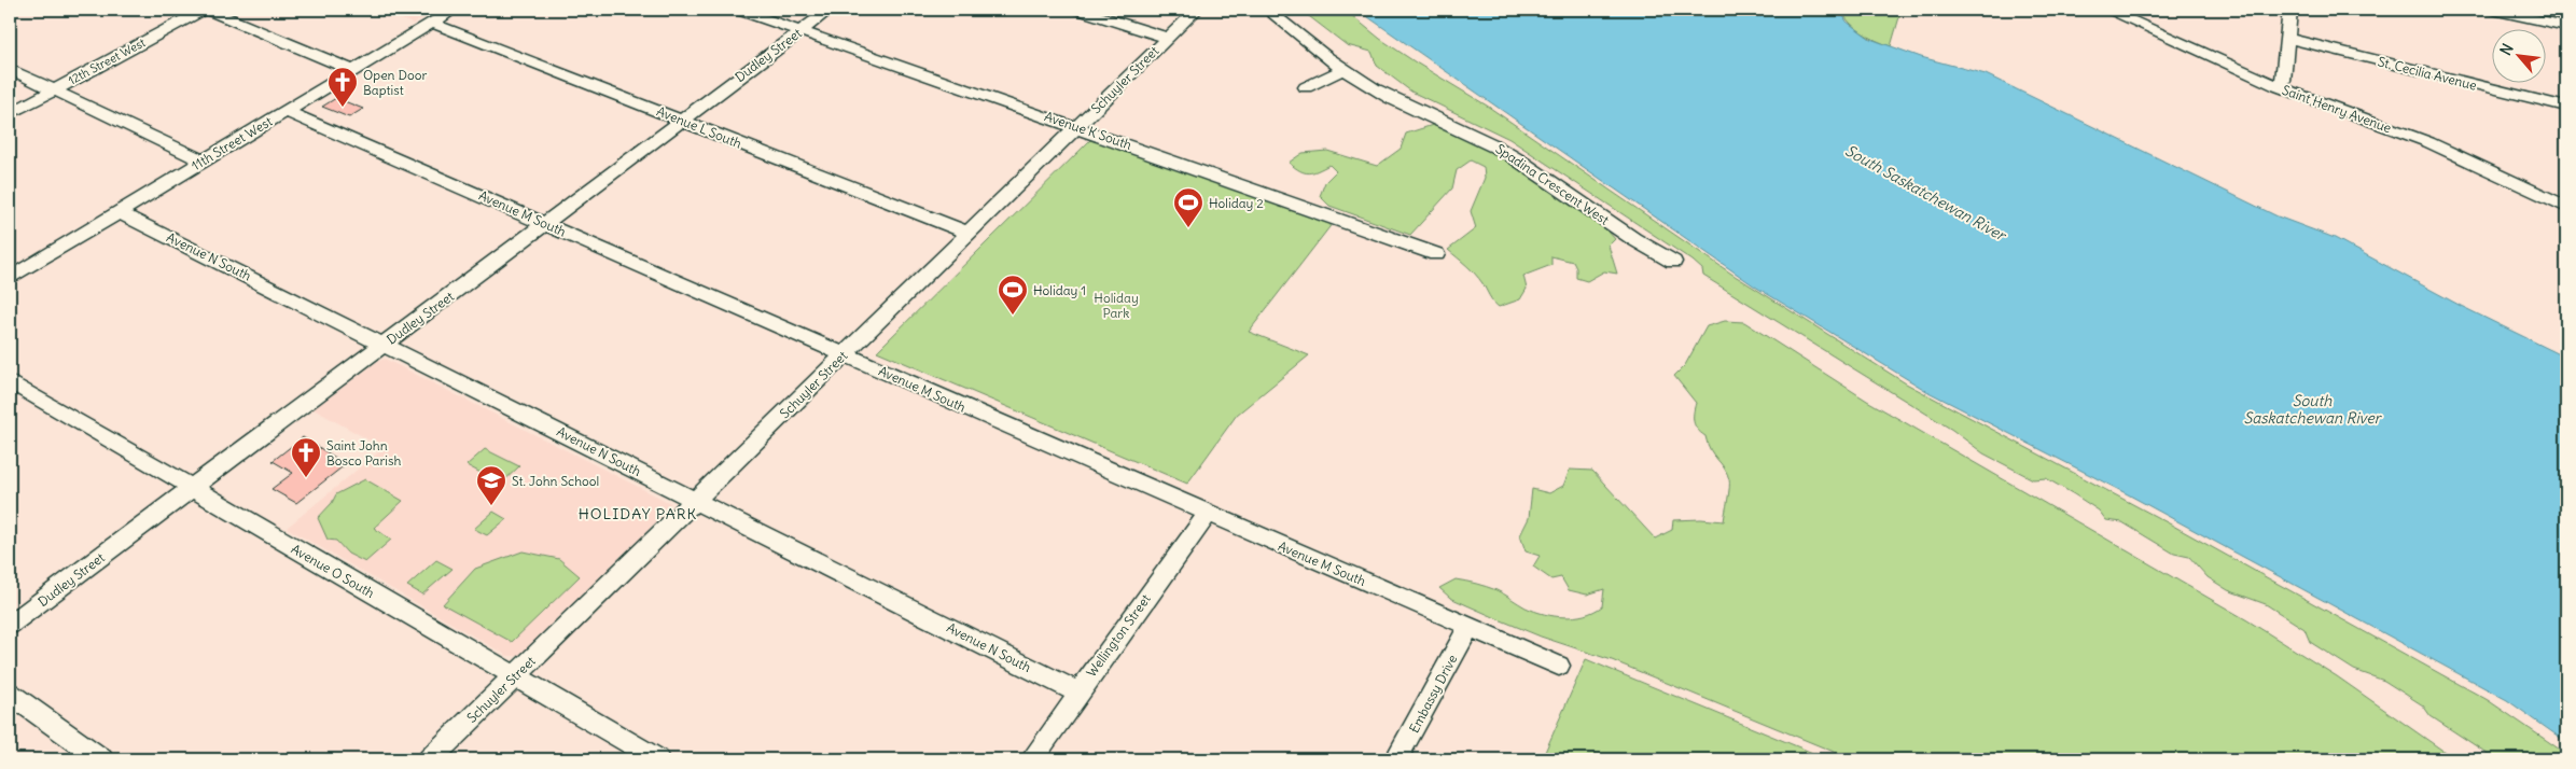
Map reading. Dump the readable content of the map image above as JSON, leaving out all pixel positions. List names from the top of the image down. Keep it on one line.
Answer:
{"streets":{"street":["Dudley Street","12th Street West","St. Cecilia Avenue","Schuyler Street","Saint Henry Avenue","Avenue L South","Avenue K South","11th Street West","Spadina Crescent West","Avenue M South","Avenue N South","Avenue O South","Wellington Street","Embassy Drive"]},"crossings":[["Dudley Street","Avenue L South"],["Dudley Street","Avenue K South"],["Dudley Street","Avenue M South"],["Dudley Street","Avenue N South"],["Dudley Street","Avenue O South"],["Schuyler Street","Avenue L South"],["Schuyler Street","Avenue K South"],["Schuyler Street","Avenue M South"],["Schuyler Street","Avenue N South"],["Schuyler Street","Avenue O South"],["Avenue L South","11th Street West"],["11th Street West","Avenue M South"],["11th Street West","Avenue N South"],["Avenue M South","Wellington Street"],["Avenue M South","Embassy Drive"],["Avenue N South","Wellington Street"]],"districts":["HOLIDAY PARK"],"water":["South Saskatchewan River"],"parks":["Holiday Park"],"places":{"church":["Open Door Baptist","Saint John Bosco Parish"],"sports":["Holiday 2","Holiday 1"],"school or university":["St. John School"]},"north":"top left"}
